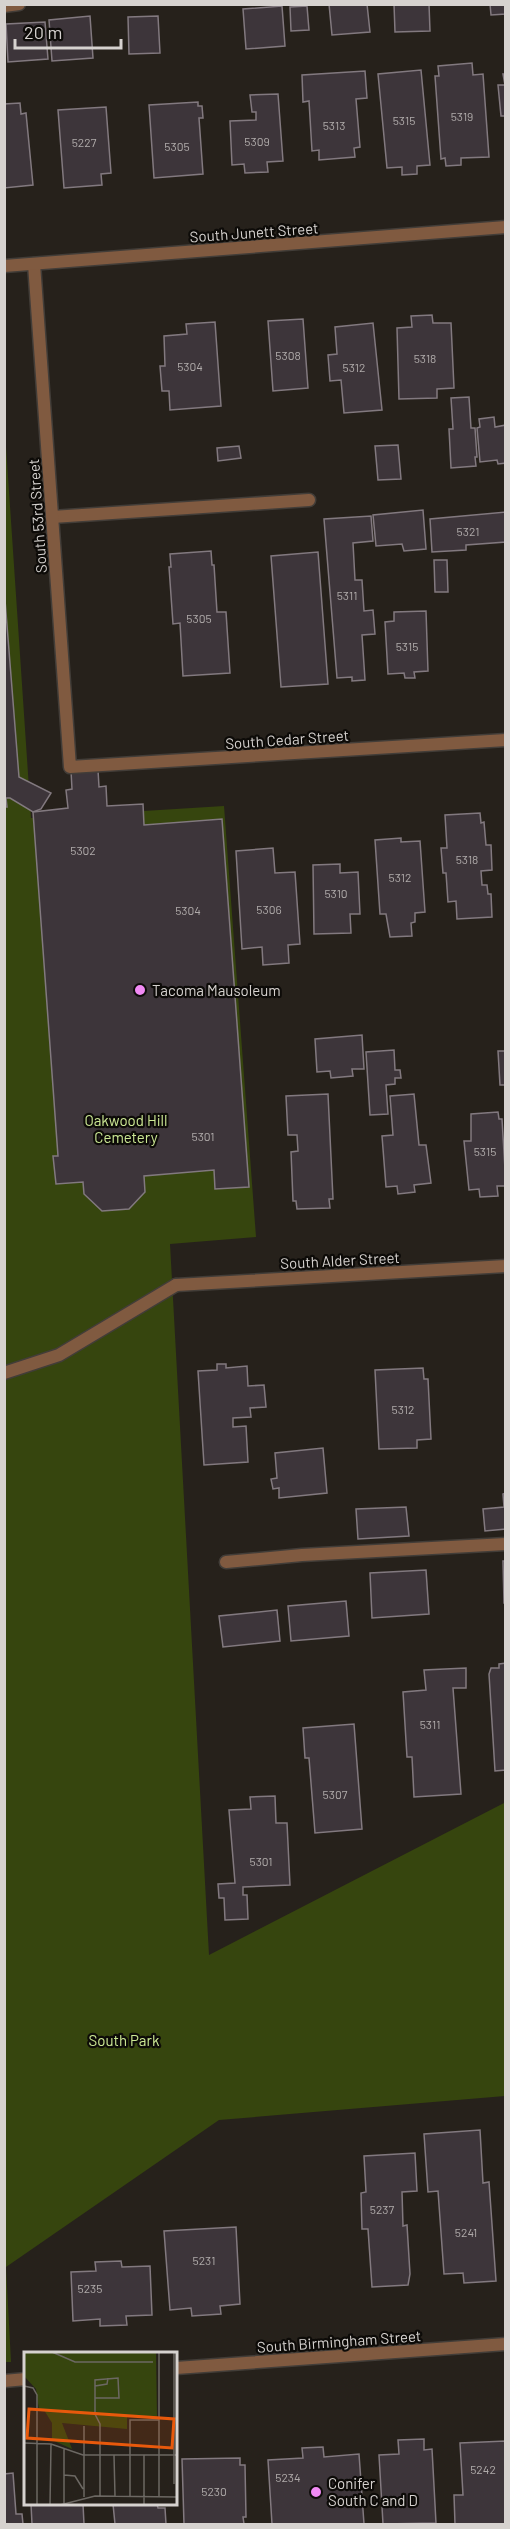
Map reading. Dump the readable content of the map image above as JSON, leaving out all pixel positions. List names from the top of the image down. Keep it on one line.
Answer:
{"streets":{"street":["South Junett Street","South 53rd Street","South Cedar Street","South Alder Street","South Birmingham Street"]},"crossings":[["South Junett Street","South 53rd Street"],["South 53rd Street","South Cedar Street"]],"parks":["Oakwood Hill Cemetery","South Park"],"places":["Tacoma Mausoleum","Conifer South C and D"],"house_numbers":["5319","5315","5313","5309","5227","5305","5308","5318","5304","5312","5321","5311","5305","5315","5302","5318","5312","5310","5306","5304","5301","5315","5312","5311","5307","5301","5237","5241","5231","5235","5242","5234","5230"],"scale_bar":"20 m"}
